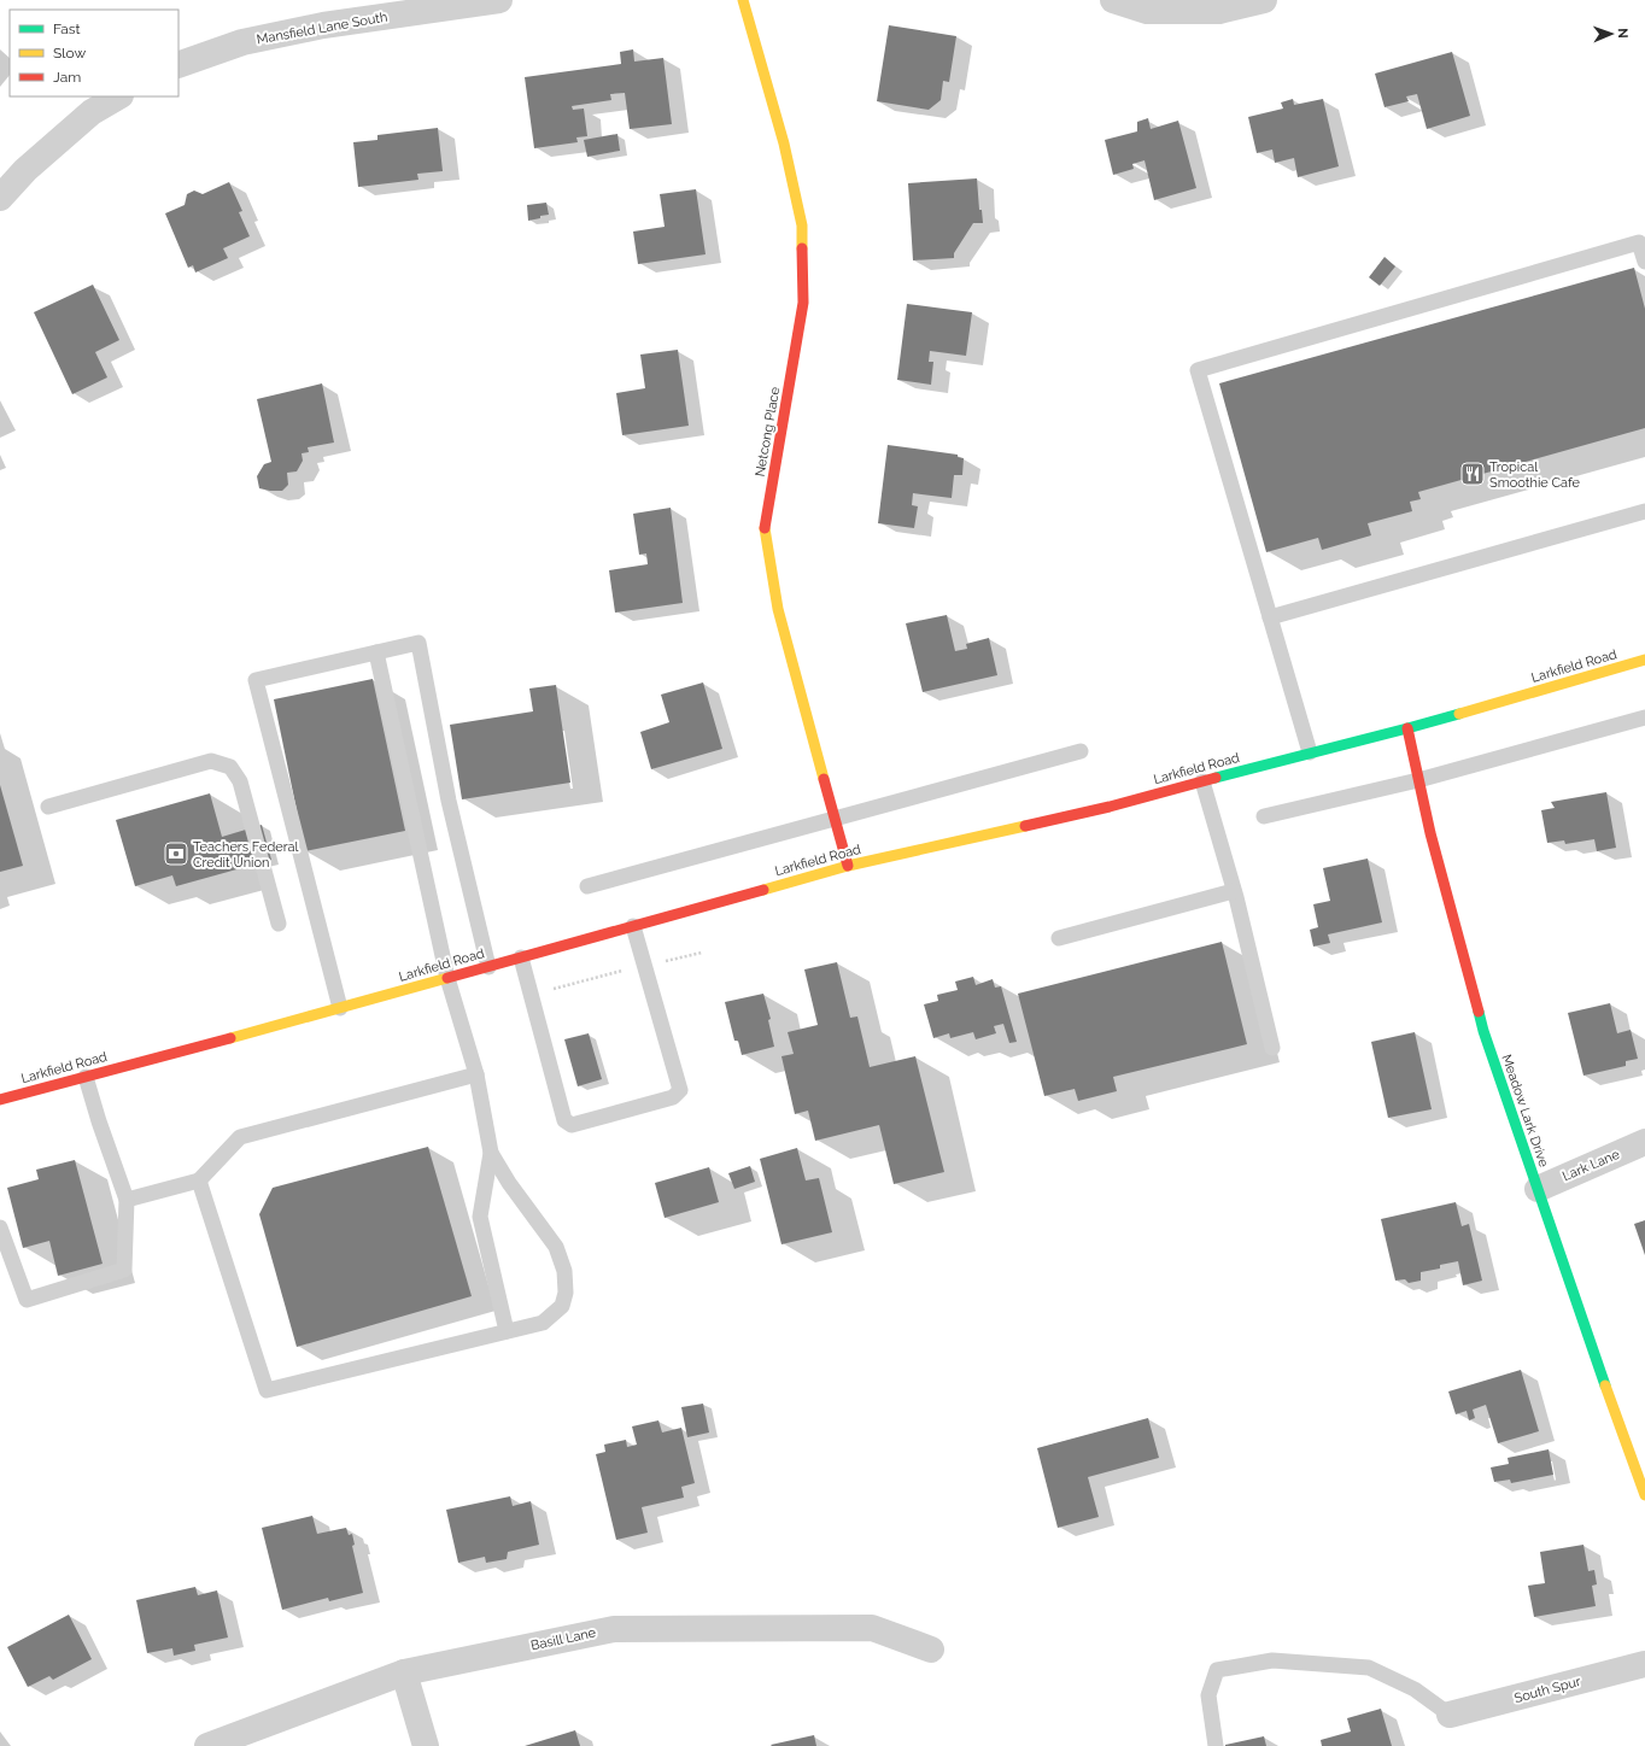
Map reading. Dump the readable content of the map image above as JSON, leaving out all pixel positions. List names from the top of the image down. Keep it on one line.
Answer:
{"streets":{"main road":["Netcong Place","Larkfield Road","Meadow Lark Drive"],"street":["Mansfield Lane South","Lark Lane","Basill Lane","South Spur"]},"crossings":[["Netcong Place","Larkfield Road"],["Larkfield Road","Meadow Lark Drive"],["Meadow Lark Drive","Lark Lane"]],"places":{"restaurant":["Tropical Smoothie Cafe"],"bank":["Teachers Federal Credit Union"]},"legend":["Fast","Slow","Jam"],"north":"right"}
